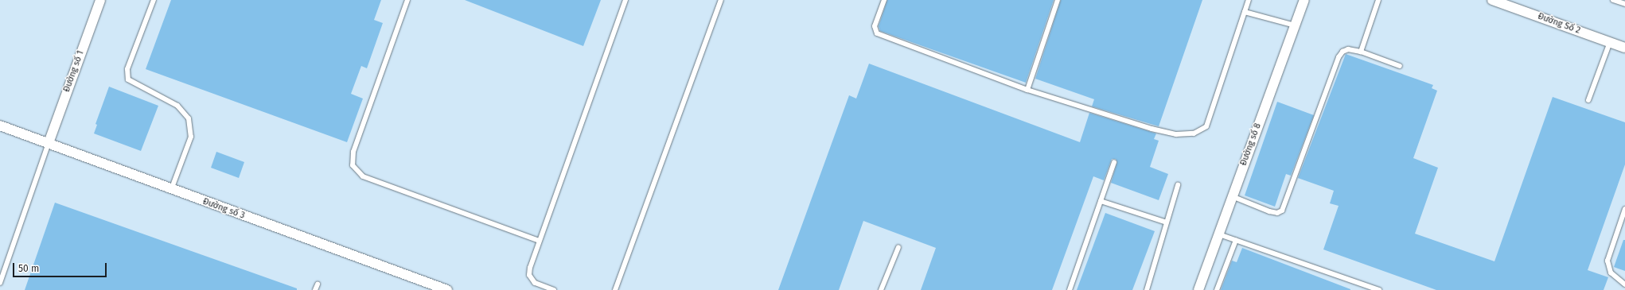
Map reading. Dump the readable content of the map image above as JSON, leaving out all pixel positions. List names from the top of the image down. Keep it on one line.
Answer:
{"streets":{"street":["Đường Số 2","Đường số 1","Đường số 8","Đường số 3"]},"crossings":[["Đường số 1","Đường số 3"]],"scale_bar":"50 m"}
